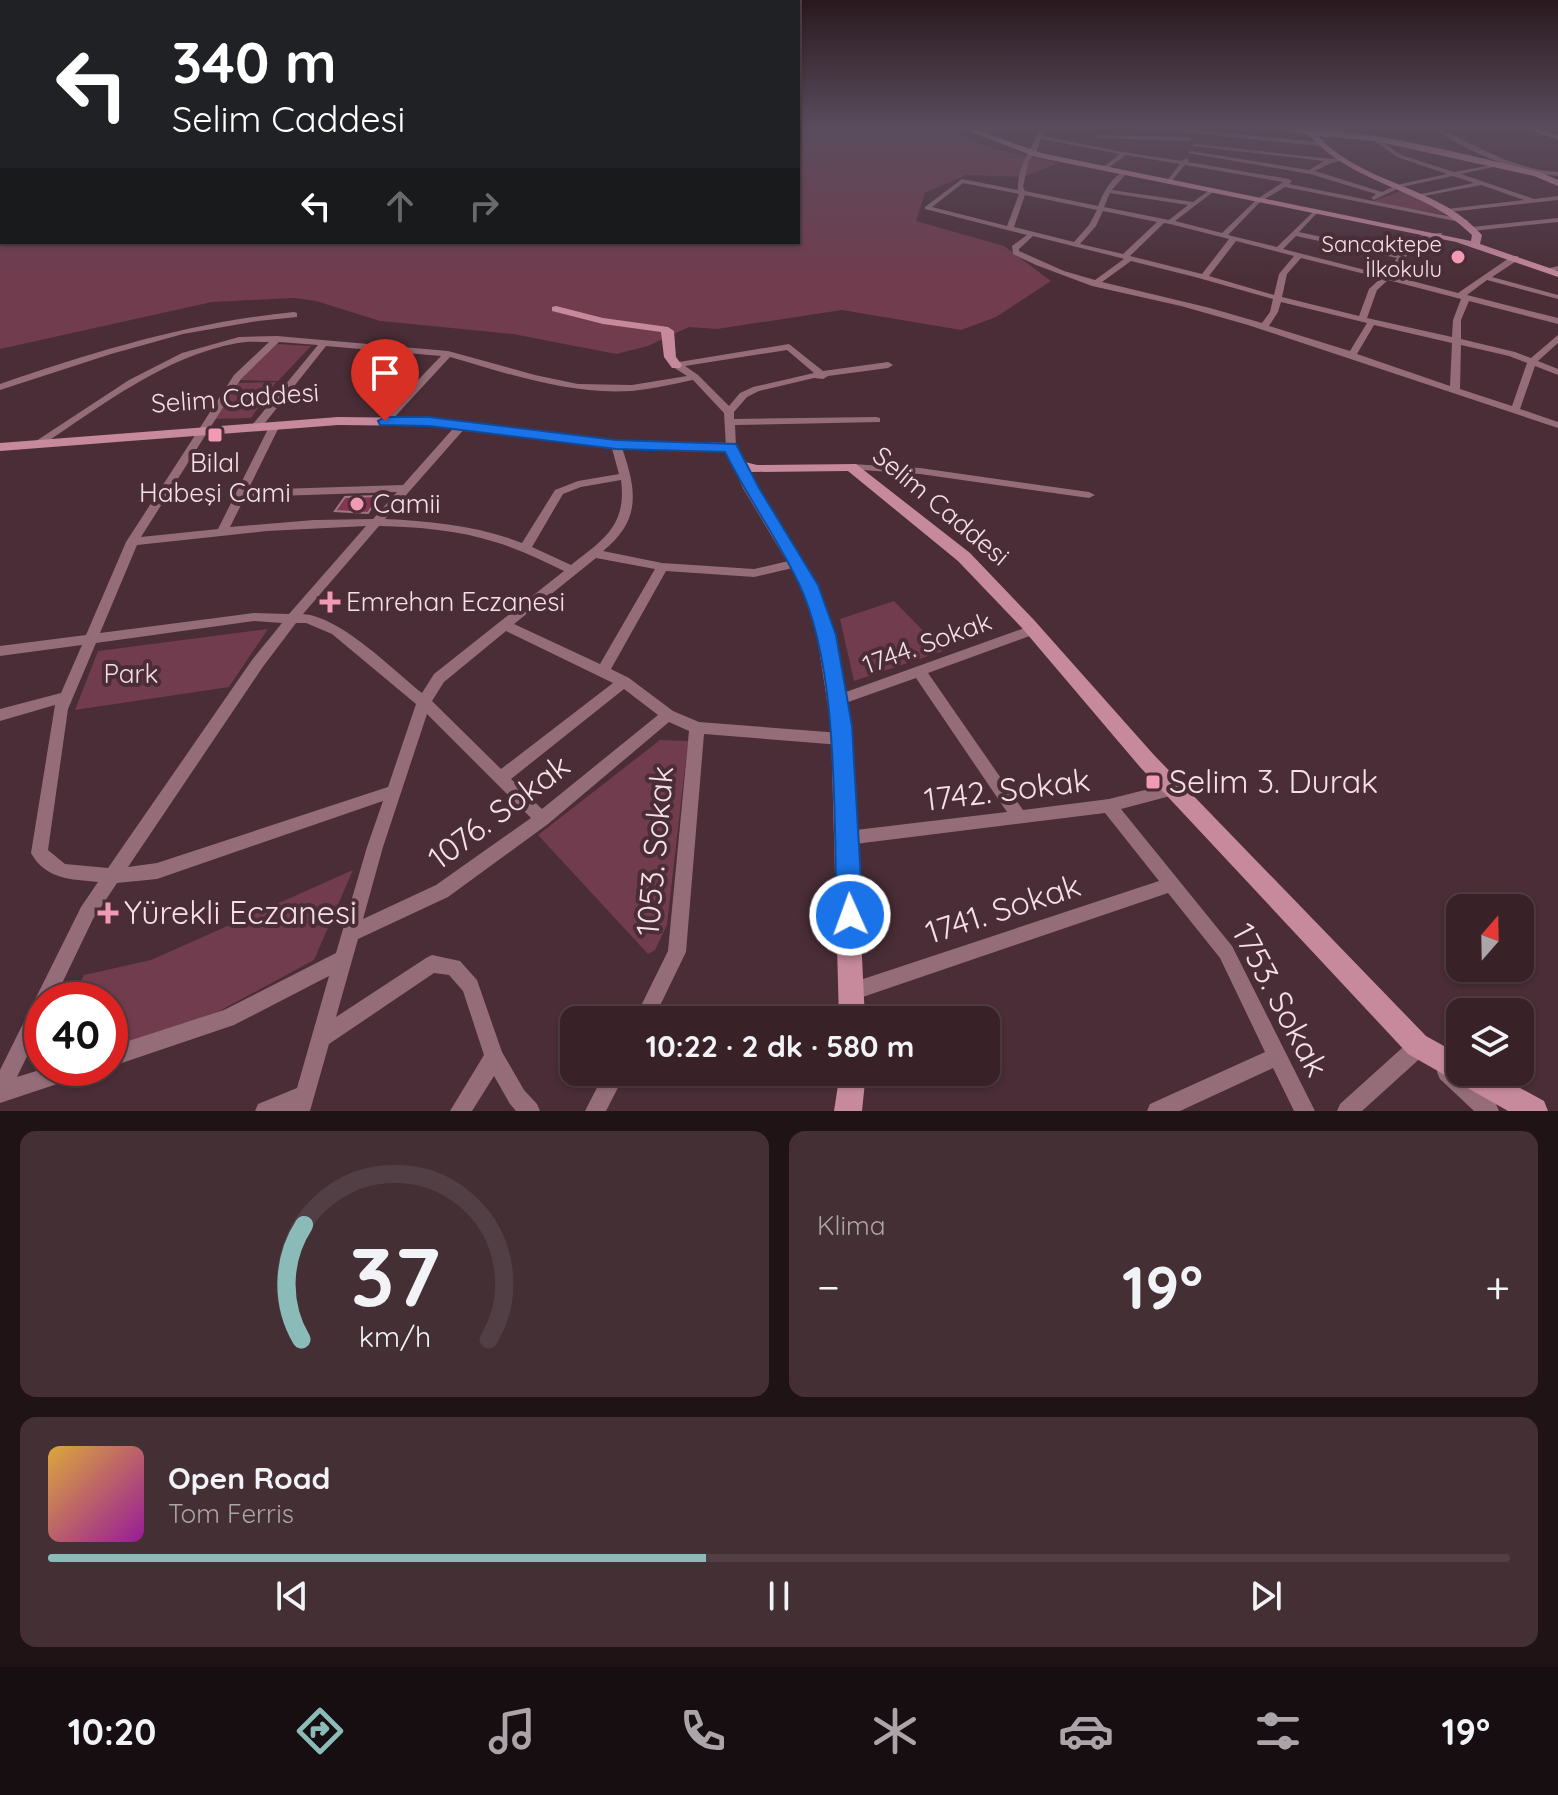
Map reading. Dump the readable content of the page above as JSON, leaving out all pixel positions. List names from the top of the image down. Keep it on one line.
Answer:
{"streets":{"main road":["Selim Caddesi"],"street":["1744. Sokak","1742. Sokak","1076. Sokak","1053. Sokak","1741. Sokak","1753. Sokak"]},"crossings":[["Selim Caddesi","1744. Sokak"],["Selim Caddesi","1742. Sokak"],["1742. Sokak","1753. Sokak"],["1741. Sokak","1753. Sokak"]],"parks":["Park"],"places":{"other":["Sancaktepe İlkokulu","Camii"],"transit":["Bilal Habeşi Cami","Selim 3. Durak"],"health":["Emrehan Eczanesi","Yürekli Eczanesi"]},"north":"top","page":{"turn":["340 m","Selim Caddesi"],"limit":"40","trip":"10:22 · 2 dk · 580 m","tile":"Klima","heat":["−","19°","+"],"song":["Open Road","Tom Ferris"],"tabs":["10:20","19°"],"gauge":["37","km/h"]}}
